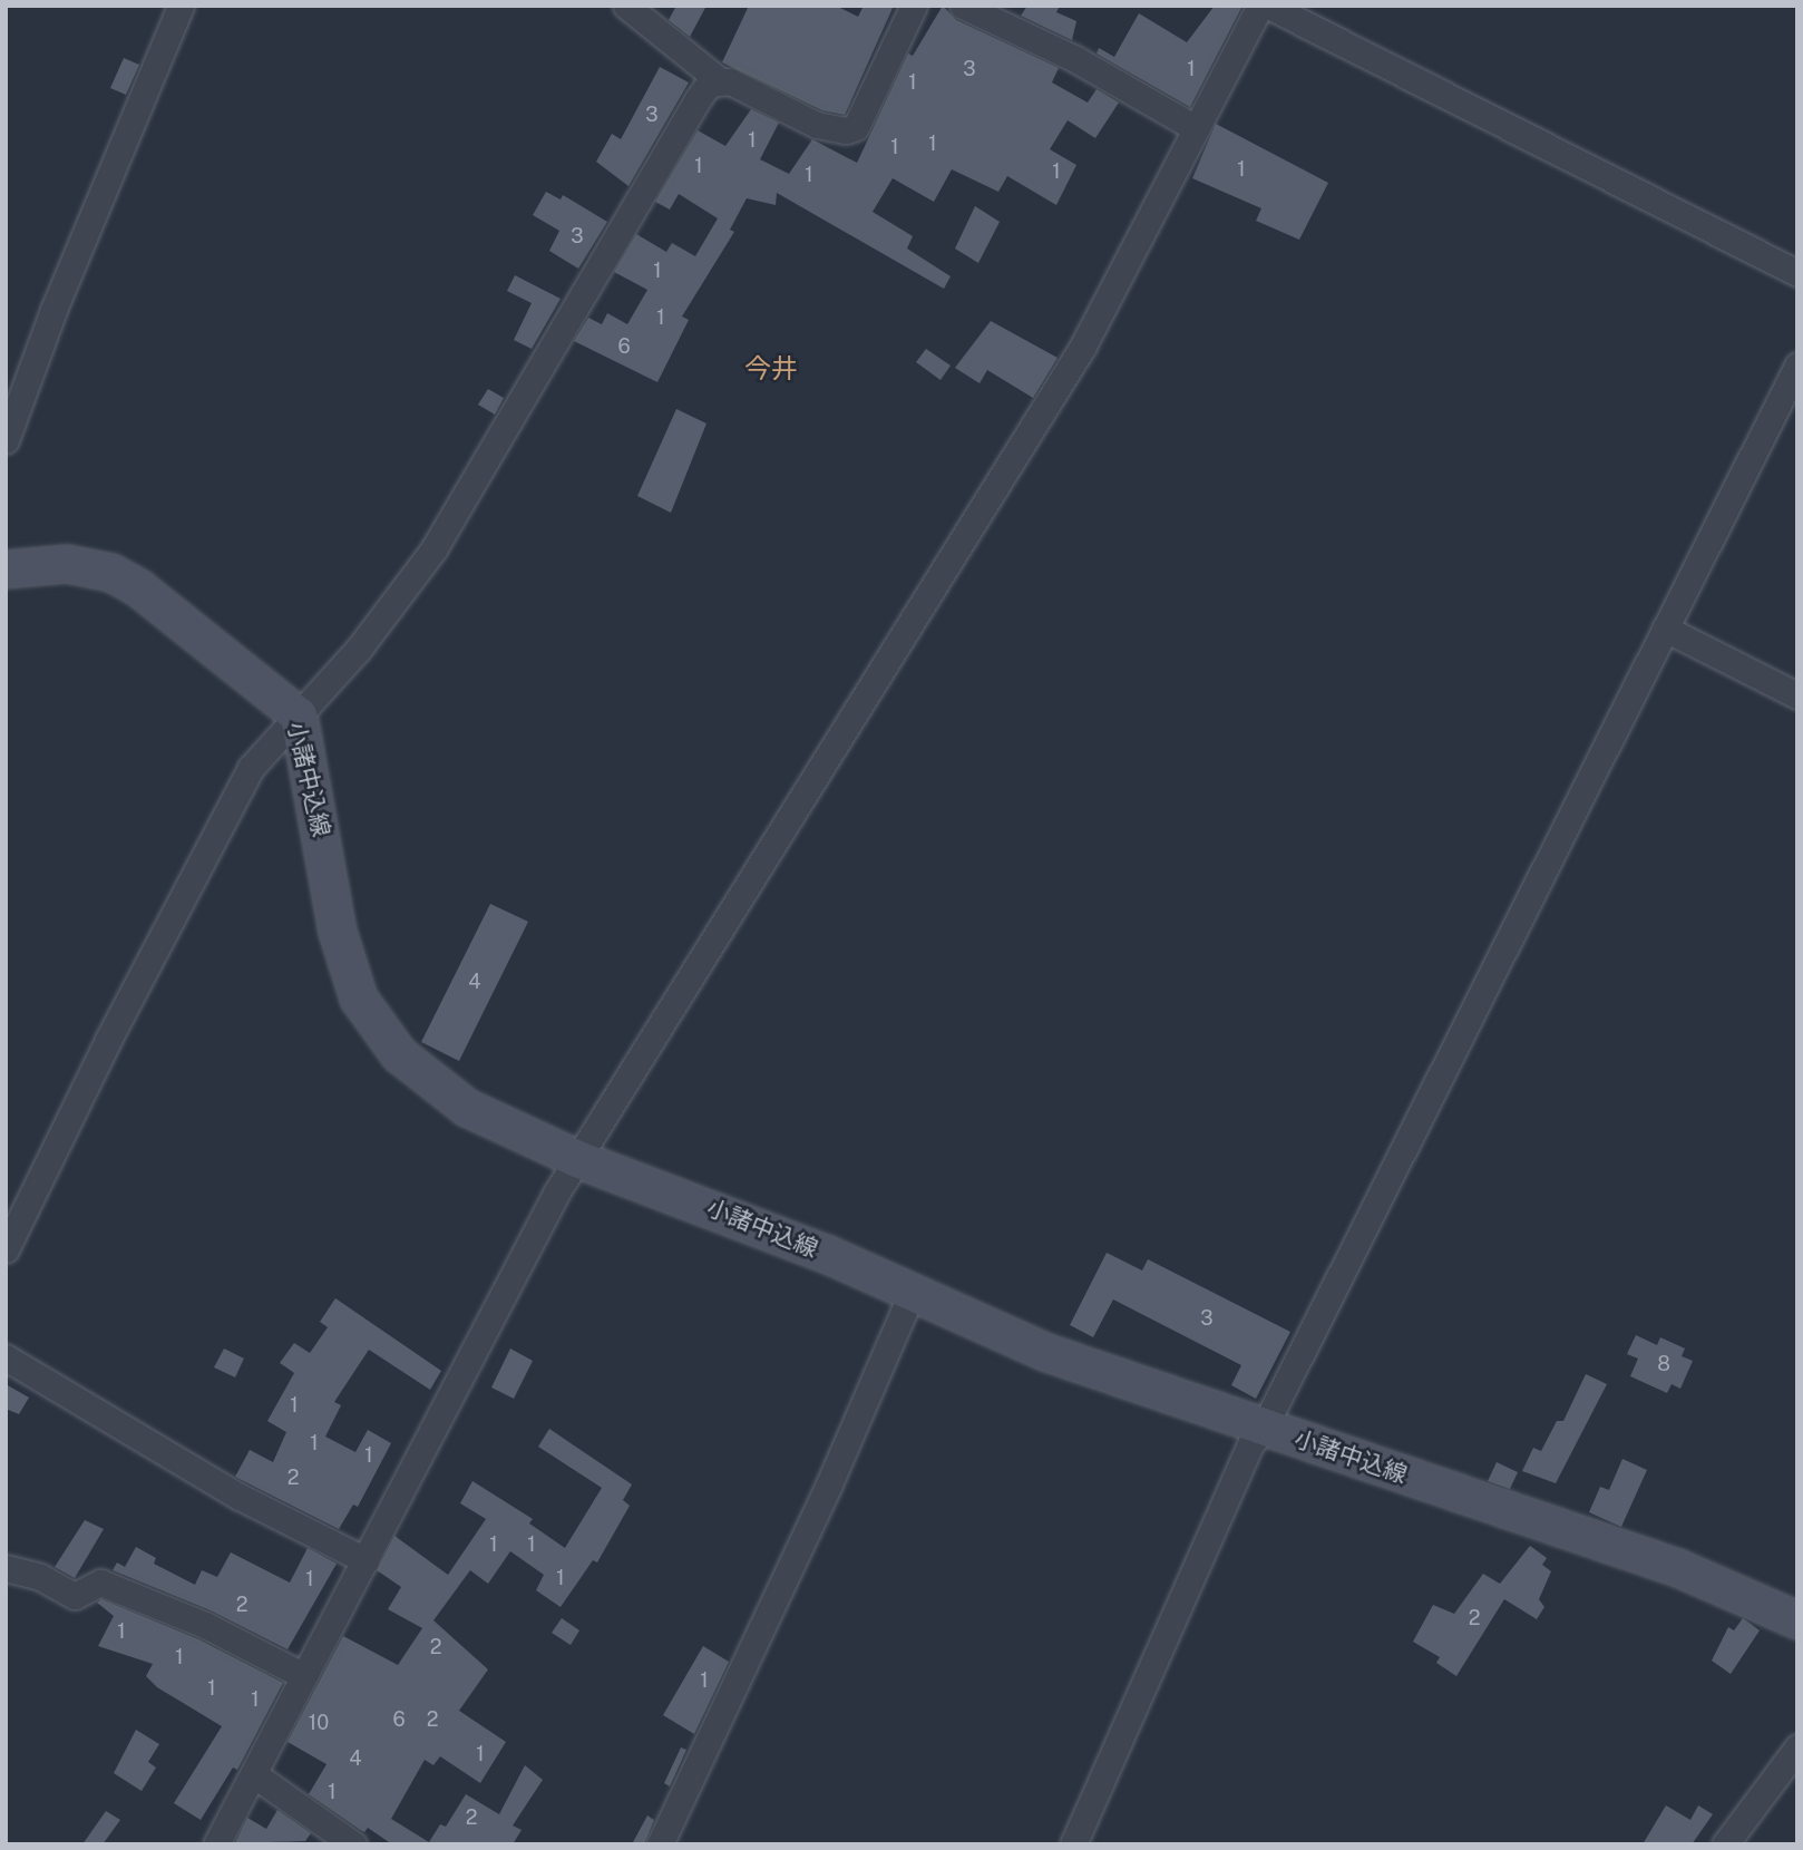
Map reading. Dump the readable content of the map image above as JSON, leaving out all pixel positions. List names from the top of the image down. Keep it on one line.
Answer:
{"streets":{"main road":["小諸中込線"]},"districts":["今井"],"house_numbers":["3","1","1","3","1","1","1","1","1","1","1","3","1","1","6","4","3","8","1","1","1","2","1","1","1","1","2","2","1","2","1","1","1","1","6","2","10","1","4","1","2"]}
